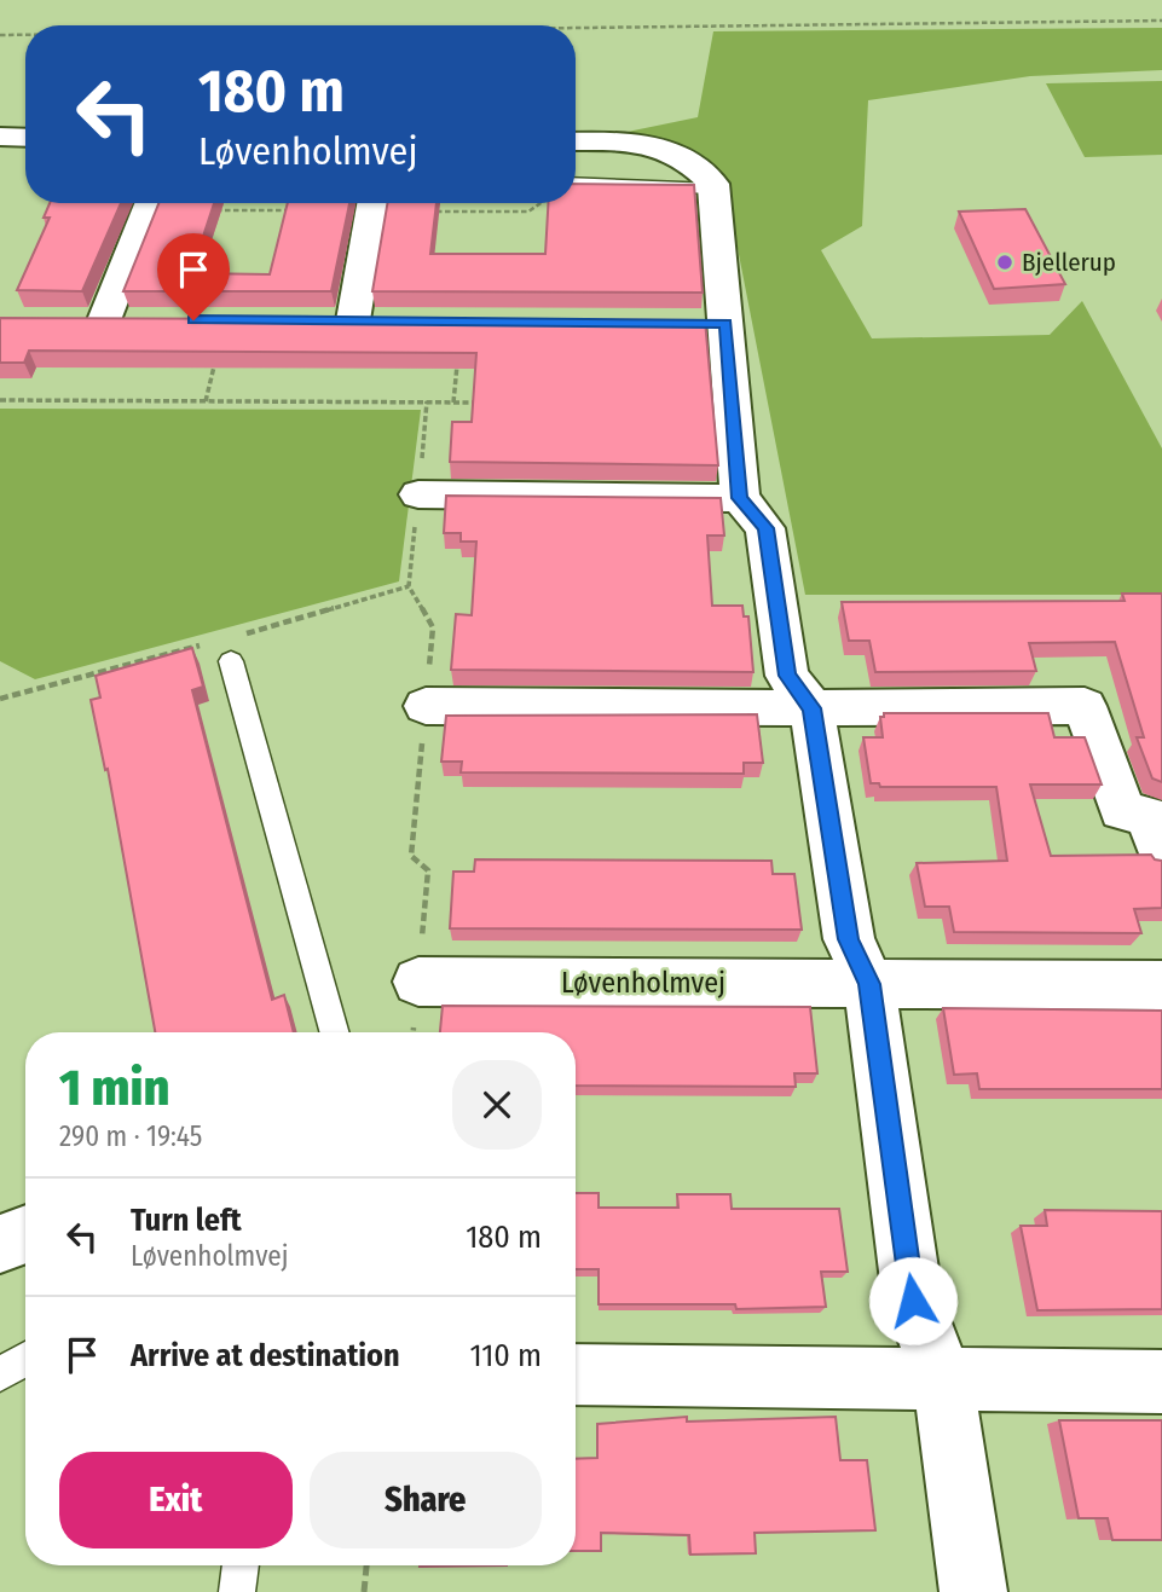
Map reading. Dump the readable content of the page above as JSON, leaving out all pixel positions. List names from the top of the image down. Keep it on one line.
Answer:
{"streets":{"street":["Løvenholmvej"]},"places":["Bjellerup"],"page":{"turn":["180 m","Løvenholmvej"],"heading":["1 min","290 m · 19:45"],"list":[{"name":"Turn left","note":"Løvenholmvej","value":"180 m"},{"name":"Arrive at destination","value":"110 m"}],"buttons":["Exit","Share"]}}
